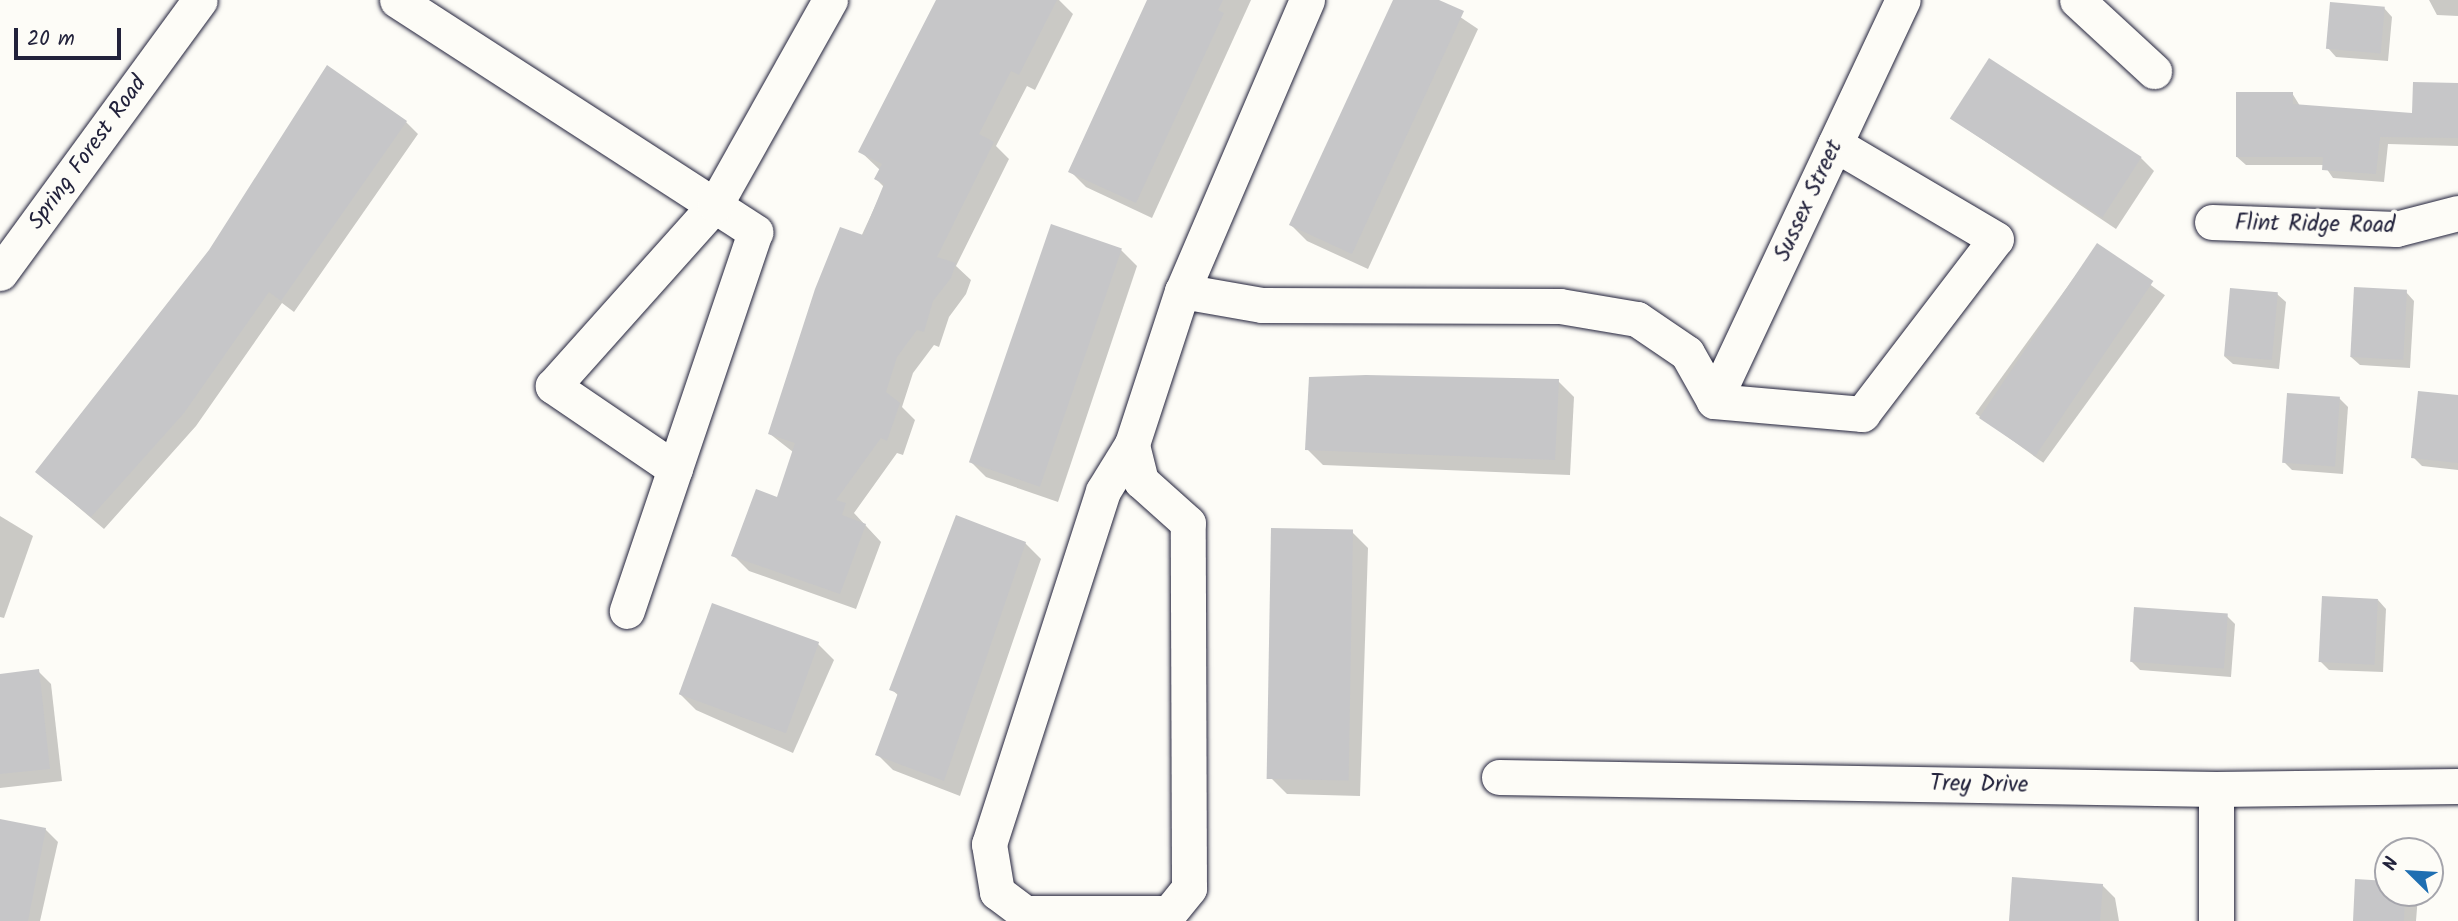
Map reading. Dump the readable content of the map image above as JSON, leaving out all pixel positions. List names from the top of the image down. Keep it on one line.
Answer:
{"streets":{"street":["Spring Forest Road","Sussex Street","Flint Ridge Road","Trey Drive"]},"scale_bar":"20 m","north":"top left"}
